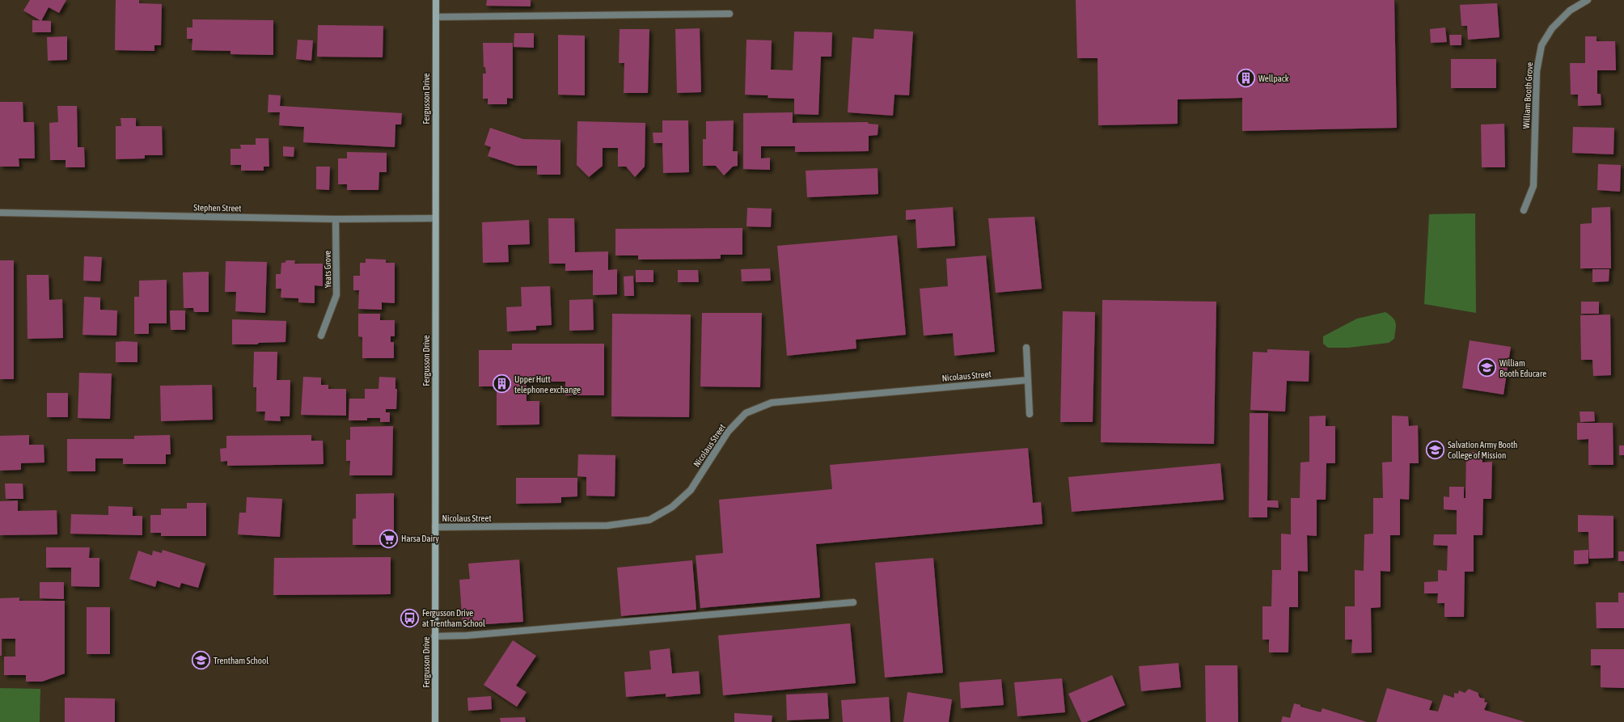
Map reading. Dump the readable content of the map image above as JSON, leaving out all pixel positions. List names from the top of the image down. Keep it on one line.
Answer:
{"streets":{"main road":["Fergusson Drive"],"street":["William Booth Grove","Stephen Street","Yeats Grove","Nicolaus Street"]},"crossings":[["Fergusson Drive","Stephen Street"],["Fergusson Drive","Nicolaus Street"],["Stephen Street","Yeats Grove"]],"places":{"building":["Wellpack","Upper Hutt telephone exchange"],"school or university":["William Booth Educare","Salvation Army Booth College of Mission","Trentham School"],"supermarket":["Harsa Dairy"],"bus stop":["Fergusson Drive at Trentham School"]}}
